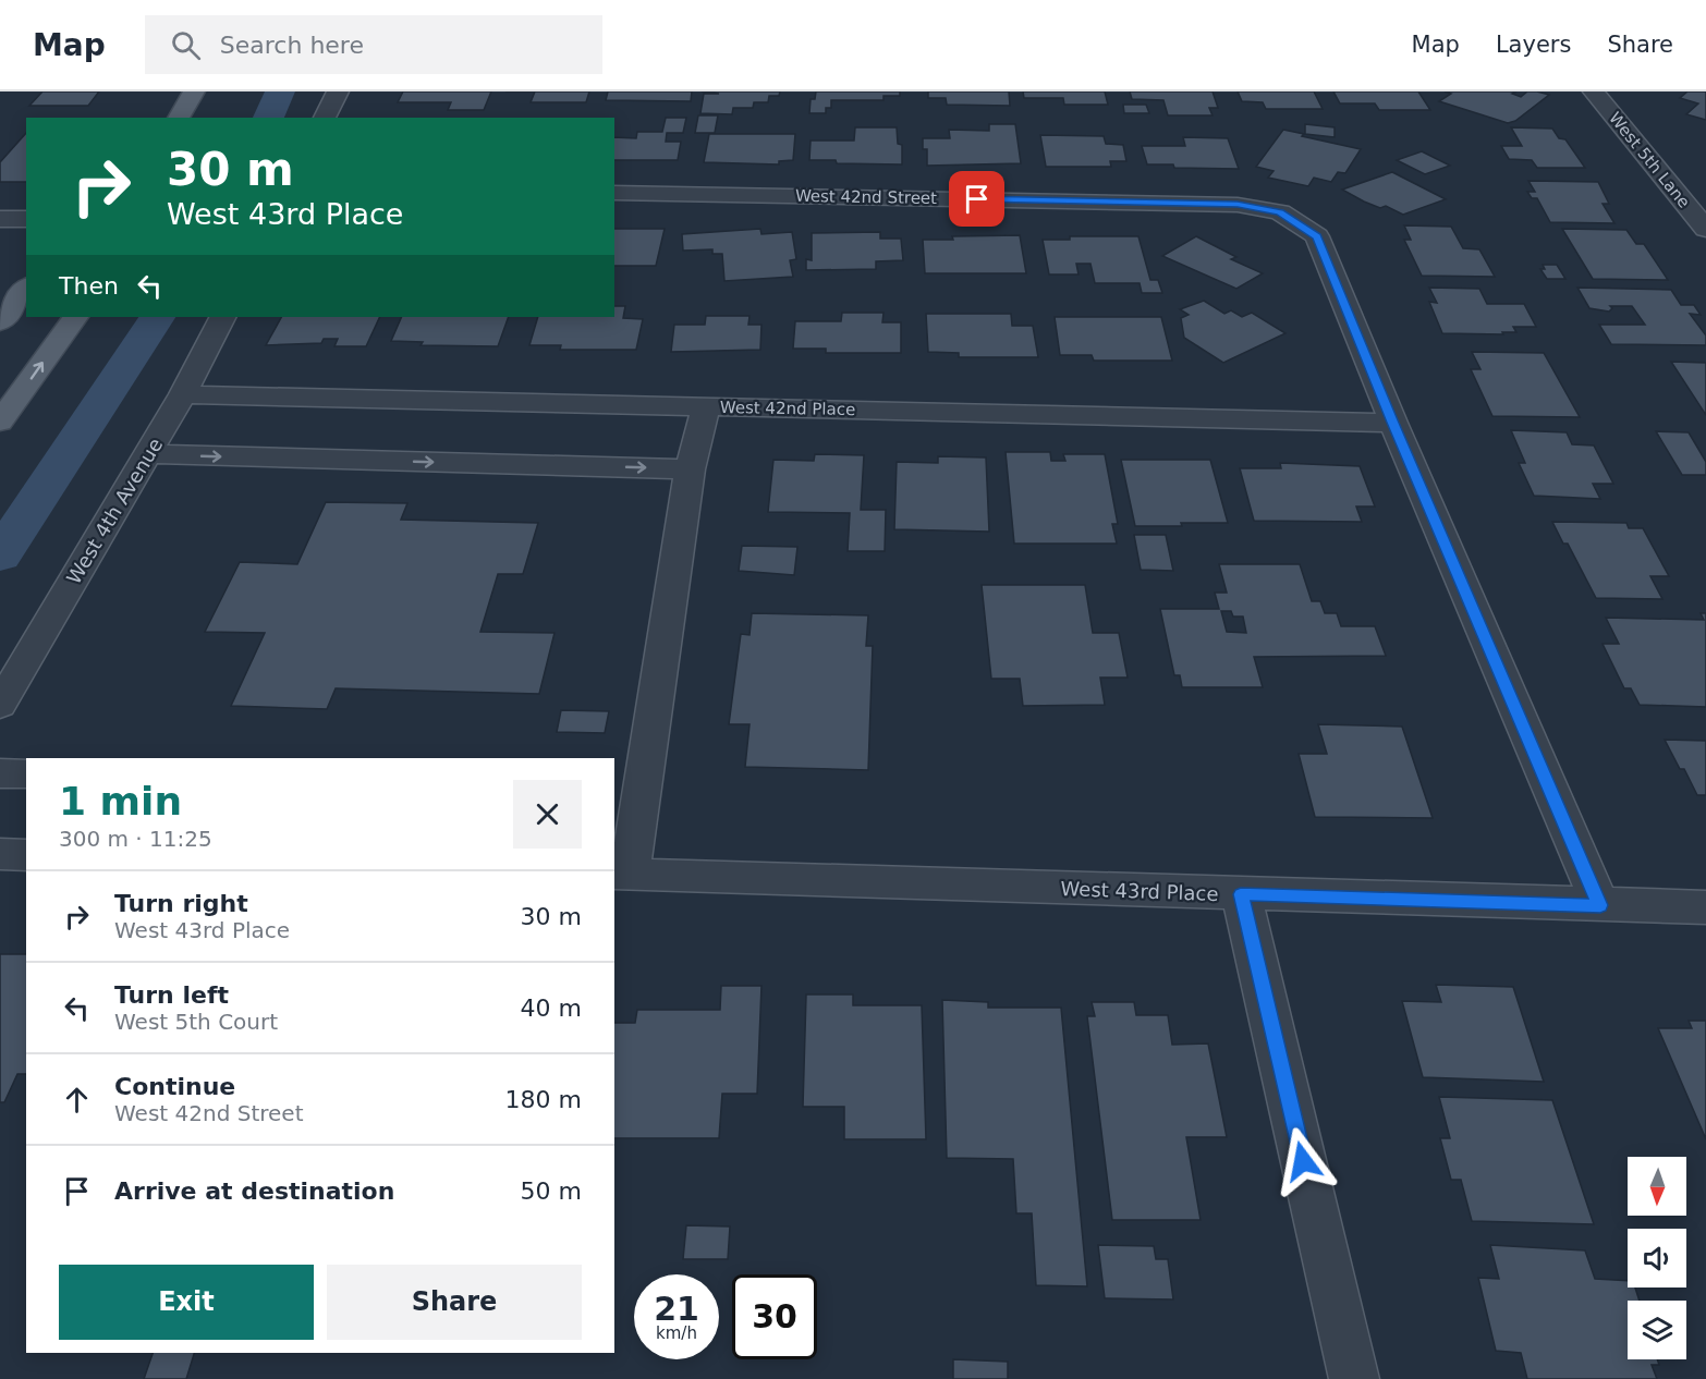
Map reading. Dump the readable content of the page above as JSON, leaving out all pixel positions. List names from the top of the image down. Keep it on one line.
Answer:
{"streets":{"street":["West 5th Lane","West 42nd Street","West 42nd Place","West 4th Avenue","West 43rd Place"]},"crossings":[["West 42nd Street","West 42nd Place"],["West 42nd Street","West 43rd Place"],["West 42nd Place","West 4th Avenue"]],"north":"bottom","page":{"header":"Map","search":"Search here","nav":["Map","Layers","Share"],"turn":["30 m","West 43rd Place"],"then":"Then","heading":["1 min","300 m · 11:25"],"list":[{"name":"Turn right","note":"West 43rd Place","value":"30 m"},{"name":"Turn left","note":"West 5th Court","value":"40 m"},{"name":"Continue","note":"West 42nd Street","value":"180 m"},{"name":"Arrive at destination","value":"50 m"}],"buttons":["Exit","Share"],"speed":"21 km/h","limit":"30"}}
